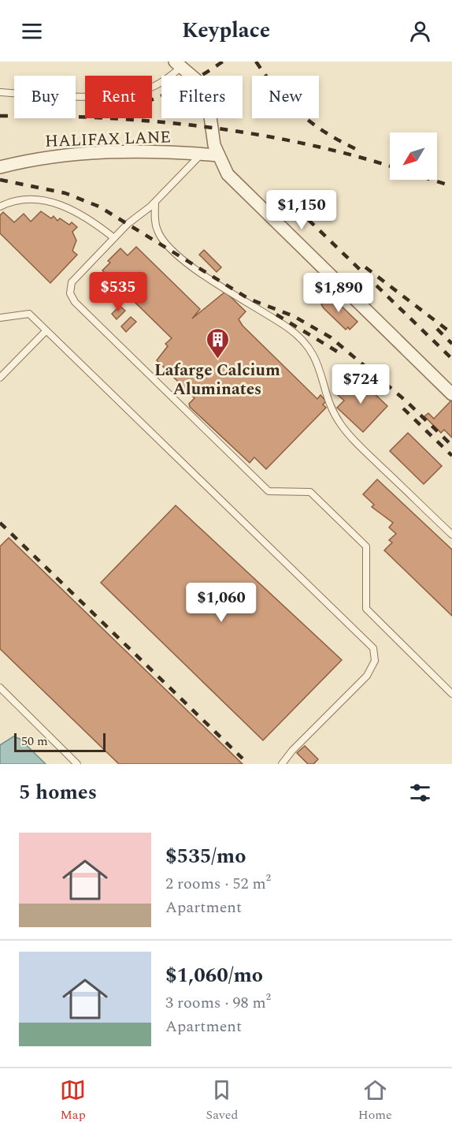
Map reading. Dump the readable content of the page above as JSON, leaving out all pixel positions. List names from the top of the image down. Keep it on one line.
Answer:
{"streets":{"street":["HALIFAX LANE"]},"places":{"building":["Lafarge Calcium Aluminates"]},"scale_bar":"50 m","north":"bottom left","page":{"header":"Keyplace","chip":["Buy","Rent","Filters","New"],"price":["$1,150","$535","$1,890","$724","$1,060"],"scale":"50 m","heading":"5 homes","list":[{"name":"$535/mo","note":"2 rooms · 52 m² · Apartment"},{"name":"$1,060/mo","note":"3 rooms · 98 m² · Apartment"}],"tabs":["Map","Saved","Home"]}}
